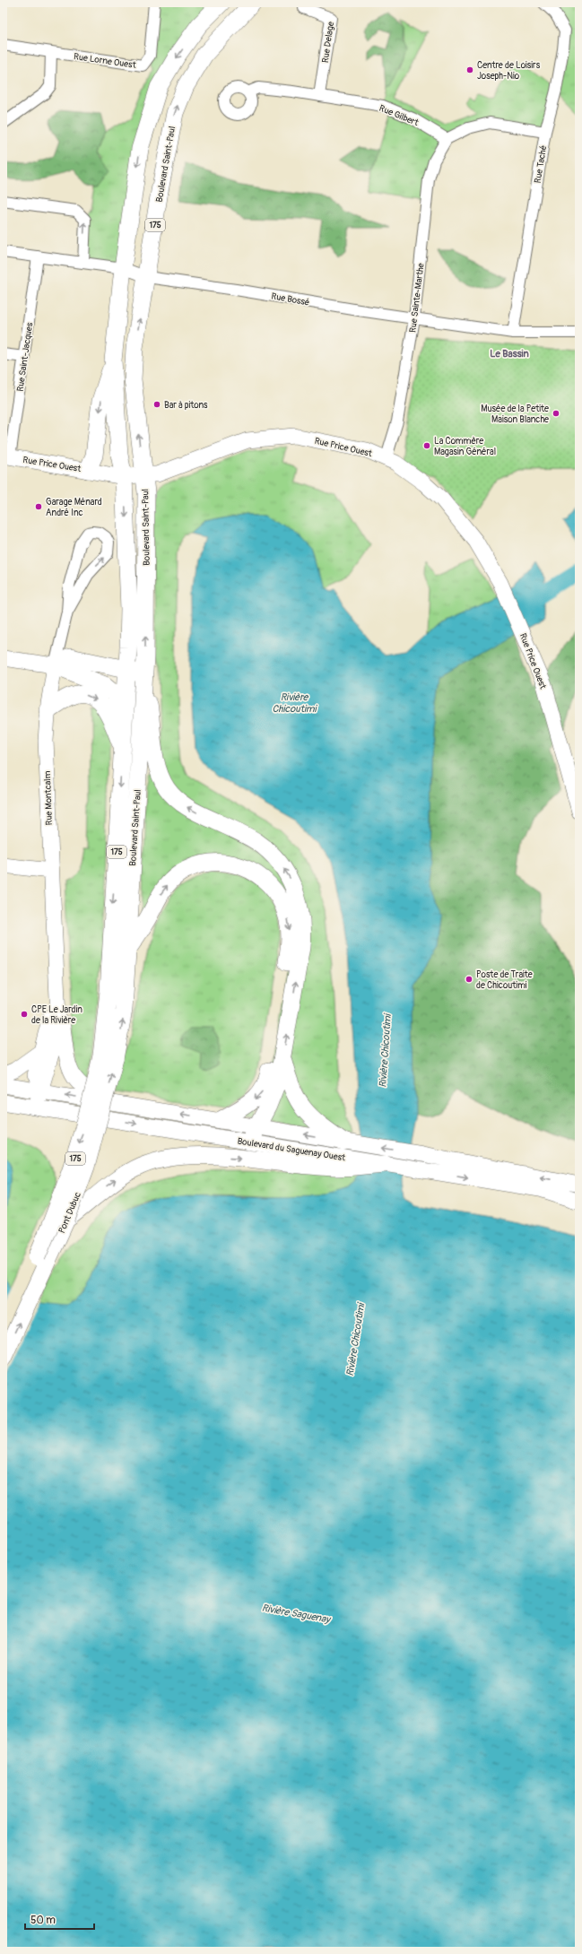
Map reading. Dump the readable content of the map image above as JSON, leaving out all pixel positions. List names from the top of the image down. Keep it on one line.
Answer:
{"streets":{"main road":["Boulevard Saint-Paul","175","Rue Price Ouest","Rue Montcalm","Boulevard du Saguenay Ouest","Pont Dubuc"],"street":["Rue Delage","Rue Lorne Ouest","Rue Gilbert","Rue Taché","Rue Sainte-Marthe","Rue Bossé","Rue Saint-Jacques"]},"crossings":[["Rue Delage","Rue Gilbert"],["Rue Gilbert","Rue Sainte-Marthe"],["Boulevard Saint-Paul","Rue Bossé"],["Boulevard Saint-Paul","Rue Price Ouest"],["Boulevard Saint-Paul","Pont Dubuc"],["Rue Taché","Rue Bossé"],["Rue Sainte-Marthe","Rue Bossé"],["Rue Sainte-Marthe","Rue Price Ouest"],["Rue Bossé","Rue Saint-Jacques"],["Rue Saint-Jacques","Rue Price Ouest"],["Rue Montcalm","Boulevard du Saguenay Ouest"]],"districts":["Le Bassin"],"water":["Rivière Chicoutimi","Rivière Saguenay"],"places":["Centre de Loisirs Joseph-Nio","Bar à pitons","Musée de la Petite Maison Blanche","La Commère Magasin Général","Garage Ménard André Inc","Poste de Traite de Chicoutimi","CPE Le Jardin de la Rivière"],"scale_bar":"50 m"}
